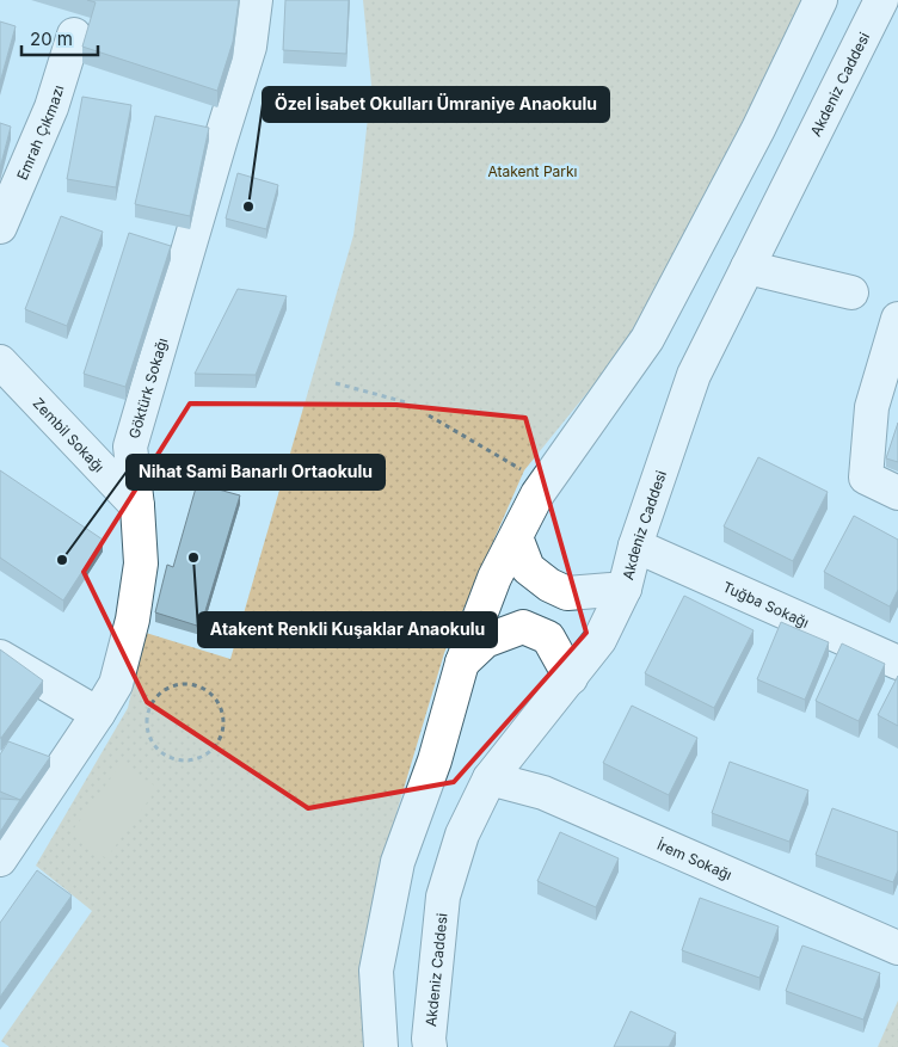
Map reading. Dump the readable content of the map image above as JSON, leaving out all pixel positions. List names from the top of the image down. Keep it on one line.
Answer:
{"streets":{"main road":["Akdeniz Caddesi","Emrah Çıkmazı","Göktürk Sokağı","Zembil Sokağı","Tuğba Sokağı","İrem Sokağı"]},"crossings":[["Akdeniz Caddesi","Tuğba Sokağı"],["Akdeniz Caddesi","İrem Sokağı"],["Göktürk Sokağı","Zembil Sokağı"]],"parks":["Atakent Parkı"],"places":["Özel İsabet Okulları Ümraniye Anaokulu","Atakent Renkli Kuşaklar Anaokulu","Nihat Sami Banarlı Ortaokulu"],"scale_bar":"20 m"}
